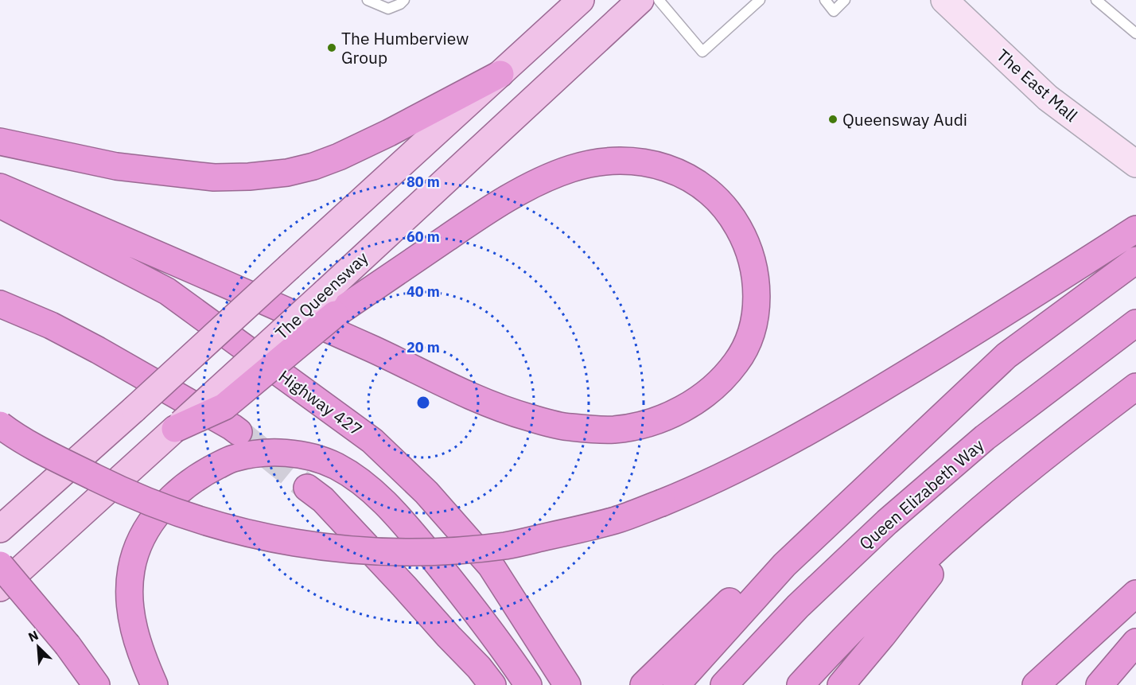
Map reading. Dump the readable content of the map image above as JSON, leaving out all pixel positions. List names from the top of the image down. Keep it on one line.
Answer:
{"streets":{"highway":["Highway 427","Queen Elizabeth Way"],"main road":["The East Mall","The Queensway"]},"places":["The Humberview Group","Queensway Audi"],"north":"top left","rings":["80 m","60 m","40 m","20 m"]}
